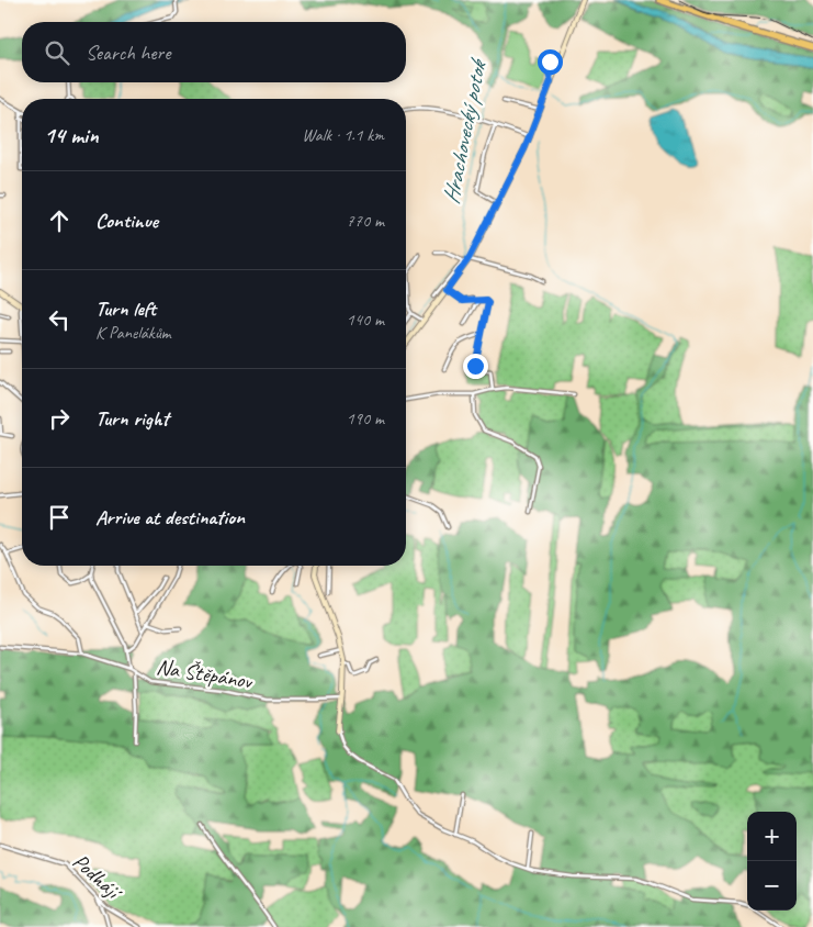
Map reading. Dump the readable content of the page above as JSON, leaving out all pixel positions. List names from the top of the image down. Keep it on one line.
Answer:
{"streets":{"street":["Na Štěpánov","Podhájí"]},"water":["Hrachovecký potok"],"page":{"search":"Search here","heading":["14 min","Walk · 1.1 km"],"list":[["Continue","770 m"],["Turn left","K Panelákům","140 m"],["Turn right","190 m"],"Arrive at destination"],"map_buttons":["+","−"]}}
